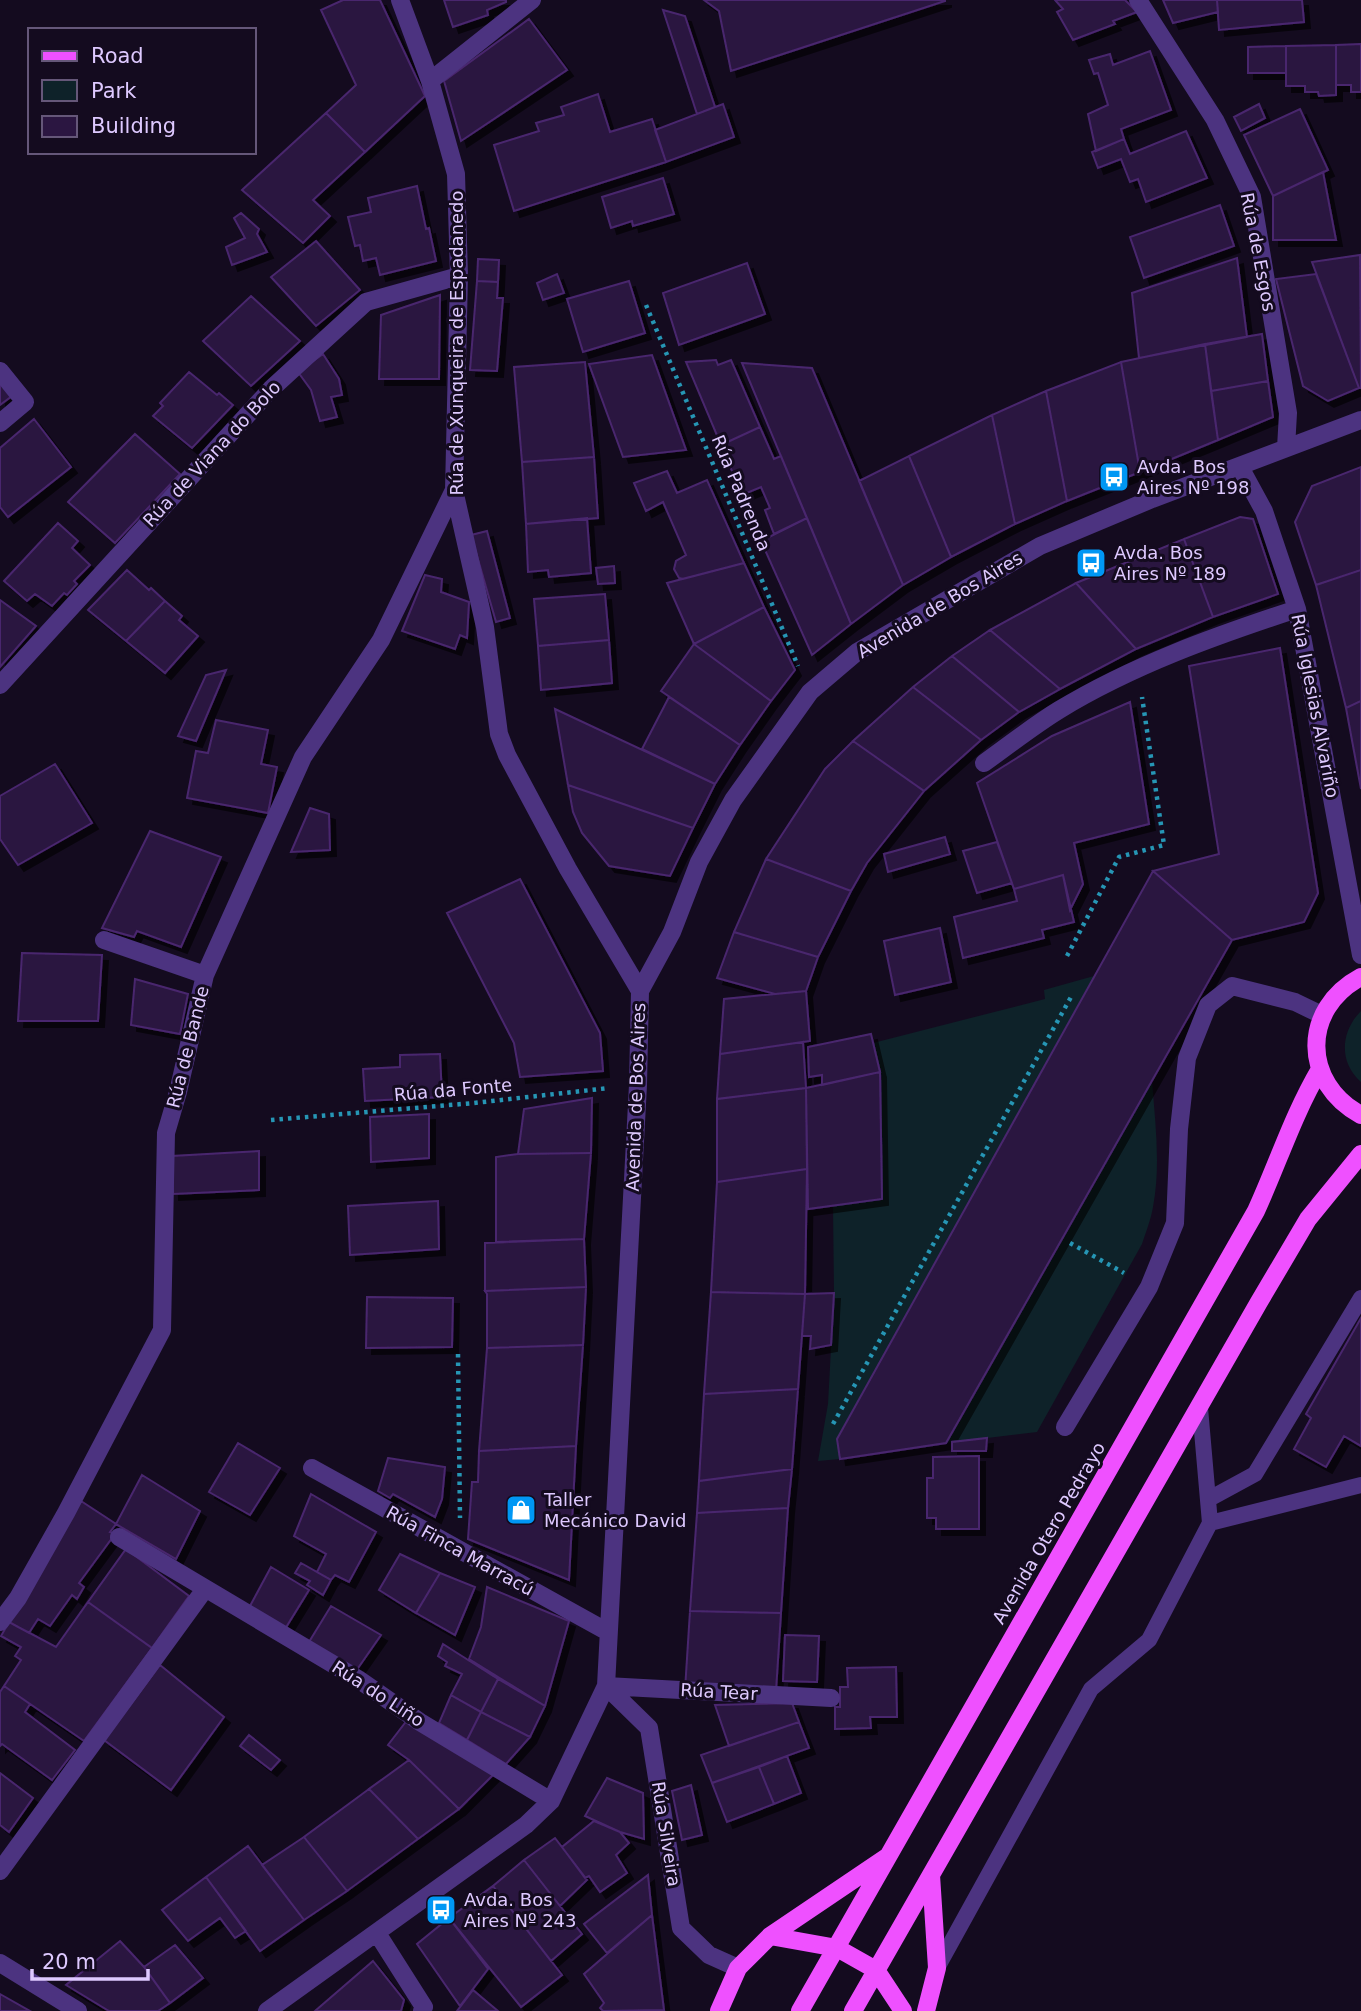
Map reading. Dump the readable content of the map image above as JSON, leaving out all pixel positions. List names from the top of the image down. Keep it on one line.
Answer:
{"streets":{"main road":["Avenida Otero Pedrayo"],"street":["Rúa de Esgos","Rúa de Xunqueira de Espadanedo","Rúa de Viana do Bolo","Avenida de Bos Aires","Rúa Iglesias Alvariño","Rúa de Bande","Rúa Finca Marracú","Rúa Tear","Rúa do Liño","Rúa Silveira"],"path":["Rúa Padrenda","Rúa da Fonte"]},"crossings":[["Rúa de Esgos","Avenida de Bos Aires"],["Rúa de Xunqueira de Espadanedo","Rúa de Viana do Bolo"],["Rúa de Xunqueira de Espadanedo","Avenida de Bos Aires"],["Rúa de Xunqueira de Espadanedo","Rúa de Bande"],["Rúa Padrenda","Avenida de Bos Aires"],["Avenida de Bos Aires","Rúa Iglesias Alvariño"],["Avenida de Bos Aires","Rúa da Fonte"],["Avenida de Bos Aires","Rúa Finca Marracú"],["Avenida de Bos Aires","Rúa Tear"],["Avenida de Bos Aires","Rúa do Liño"],["Avenida de Bos Aires","Rúa Silveira"],["Rúa Tear","Rúa Silveira"]],"places":{"bus stop":["Avda. Bos Aires Nº 198","Avda. Bos Aires Nº 189","Avda. Bos Aires Nº 243"],"shop":["Taller Mecánico David"]},"legend":["Road","Park","Building"],"scale_bar":"20 m"}
